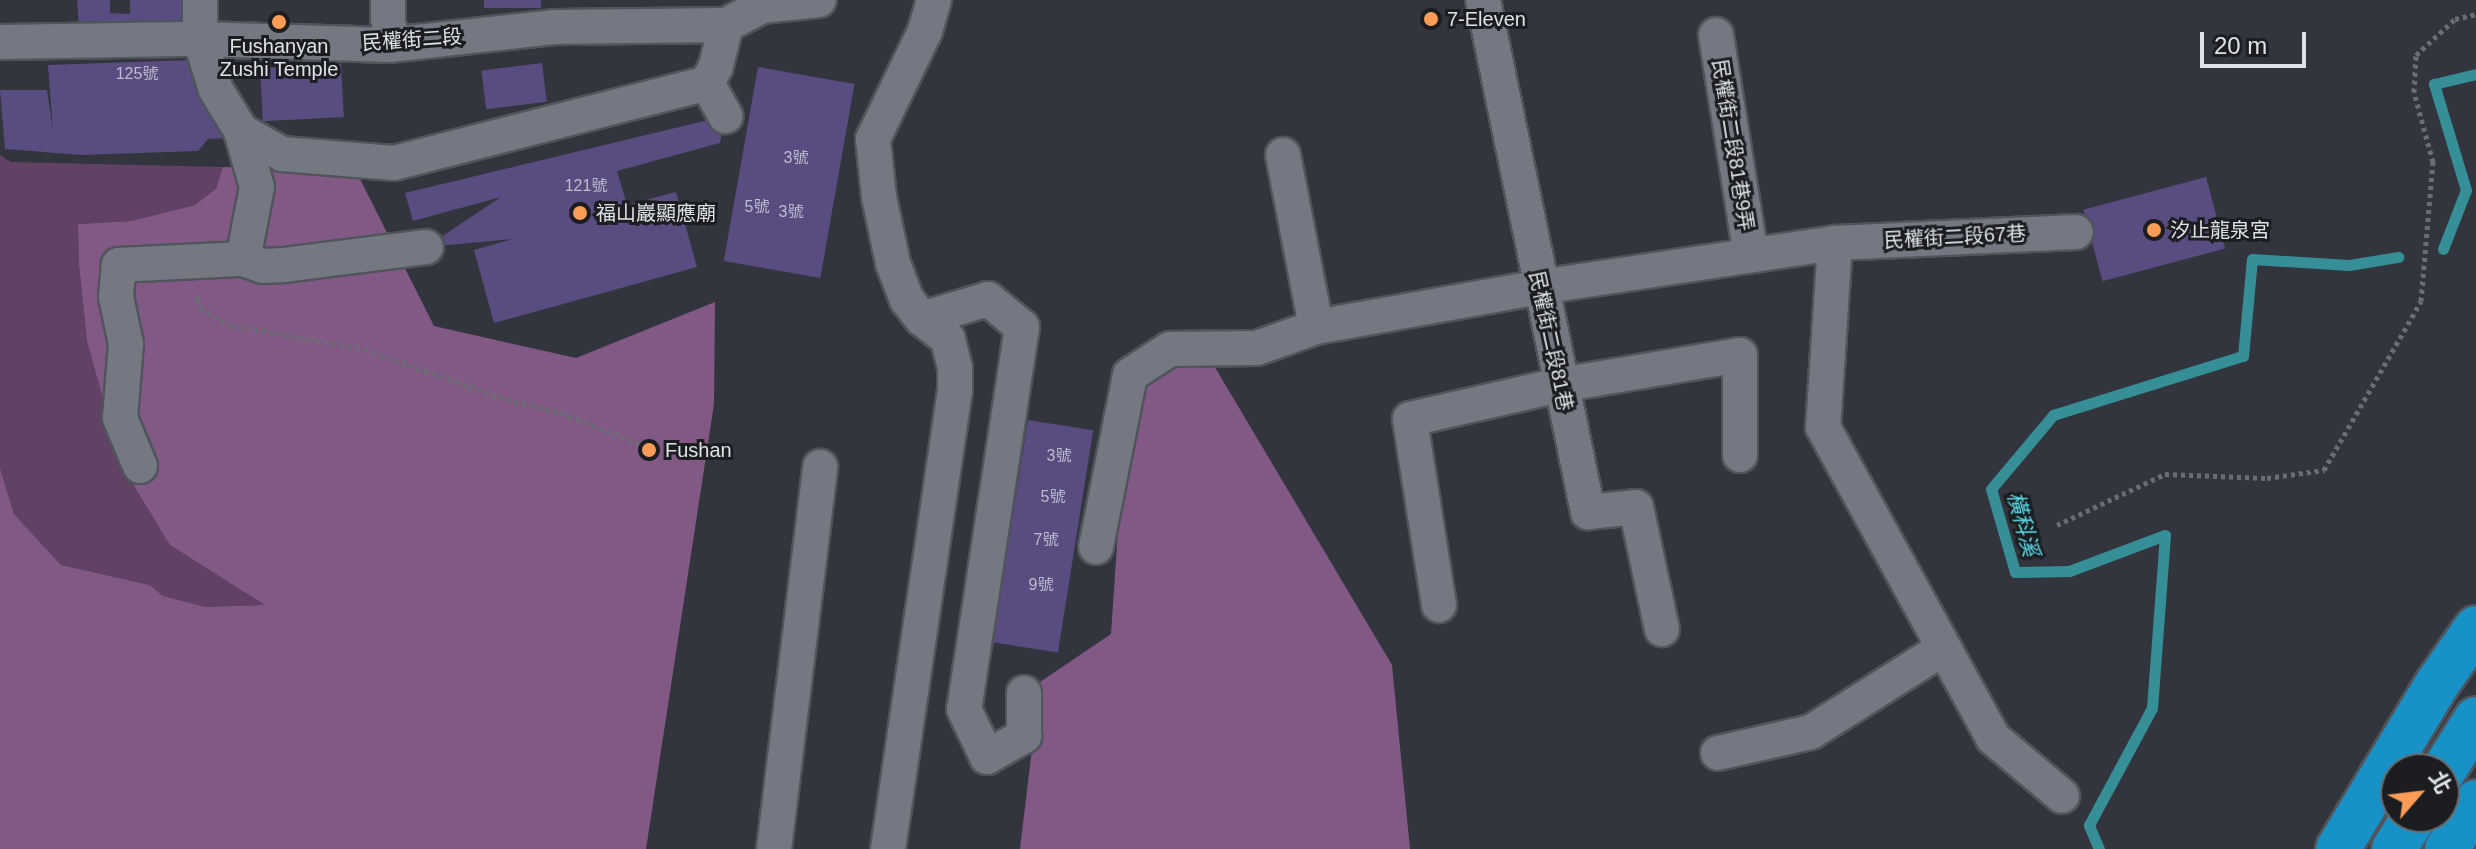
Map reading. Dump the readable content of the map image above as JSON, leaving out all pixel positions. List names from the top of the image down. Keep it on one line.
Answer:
{"streets":{"street":["民權街二段","民權街二段81巷9弄","民權街二段67巷","民權街二段81巷"]},"crossings":[["民權街二段81巷9弄","民權街二段67巷"],["民權街二段81巷9弄","民權街二段81巷"]],"water":["橫科溪"],"places":["7-Eleven","Fushanyan Zushi Temple","福山巖顯應廟","汐止龍泉宮","Fushan"],"house_numbers":["125號","3號","121號","5號","3號","3號","5號","7號","9號"],"scale_bar":"20 m","north":"top right"}
